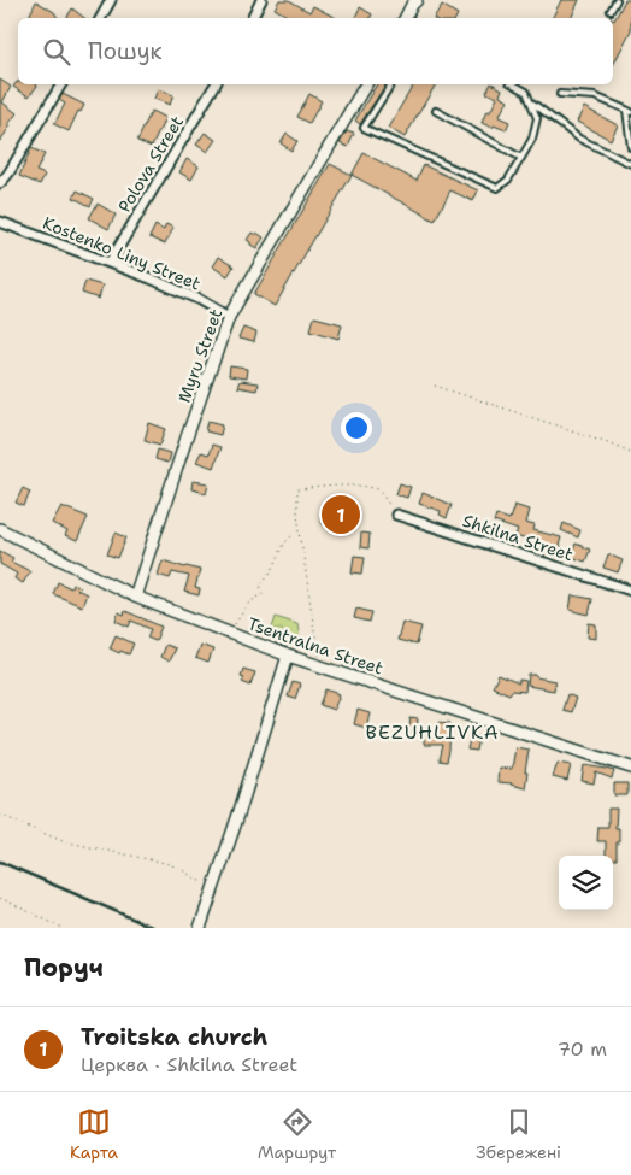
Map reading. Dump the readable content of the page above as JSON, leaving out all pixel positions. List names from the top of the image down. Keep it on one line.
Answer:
{"streets":{"street":["Polova Street","Kostenko Liny Street","Myru Street","Shkilna Street","Tsentralna Street"]},"crossings":[["Polova Street","Kostenko Liny Street"],["Kostenko Liny Street","Myru Street"],["Myru Street","Tsentralna Street"]],"districts":["BEZUHLIVKA"],"page":{"search":"Пошук","pins":"1","heading":"Поруч","list":[{"mark":"1","name":"Troitska church","note":"Церква · Shkilna Street","value":"70 m"}],"nav":["Карта","Маршрут","Збережені"]}}
